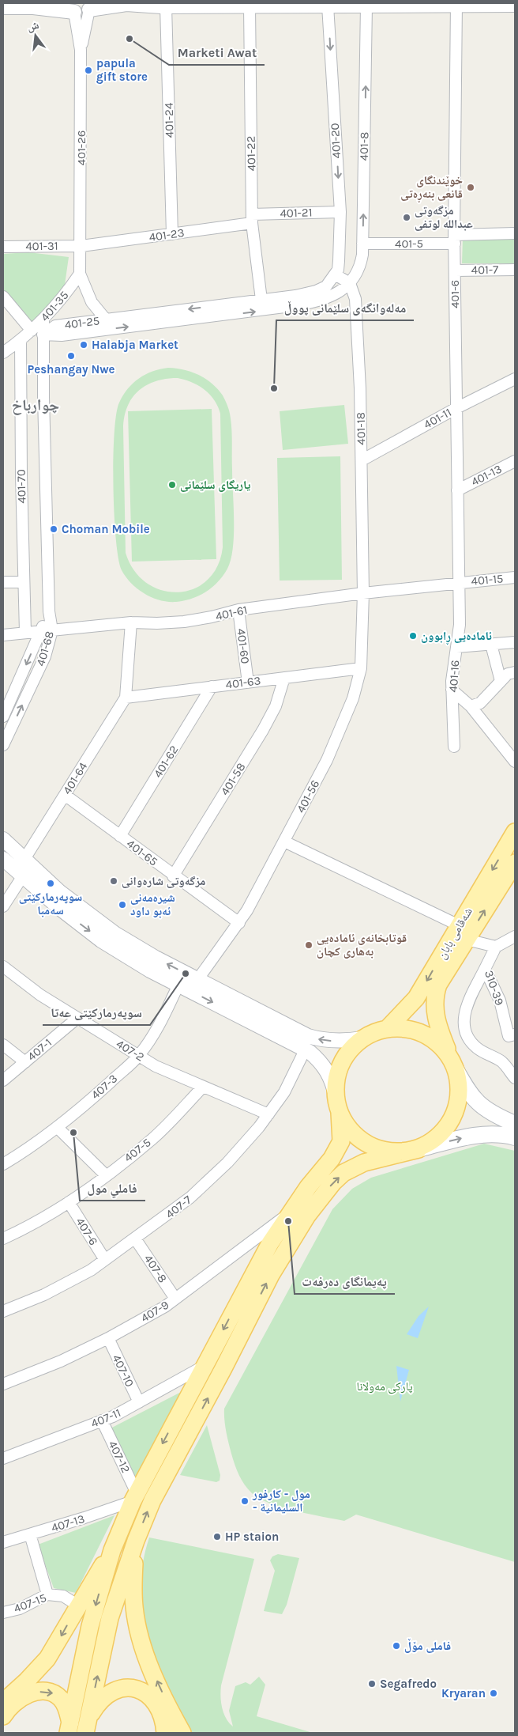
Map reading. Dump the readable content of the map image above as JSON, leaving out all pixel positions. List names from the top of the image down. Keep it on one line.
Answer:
{"streets":{"main road":["شەقامی بابان"],"street":["401-24","401-20","401-8","401-26","401-22","401-21","401-23","401-5","401-31","401-7","401-6","401-35","401-25","401-11","401-18","401-13","401-70","401-15","401-61","401-60","401-68","401-16","401-63","401-62","401-64","401-58","401-56","401-65","310-39","407-1","407-2","407-3","407-5","407-7","407-6","407-8","407-9","407-10","407-11","407-12","407-13","407-15"]},"crossings":[["401-24","401-23"],["401-20","401-21"],["401-20","401-25"],["401-8","401-5"],["401-8","401-25"],["401-8","401-18"],["401-26","401-23"],["401-26","401-31"],["401-22","401-21"],["401-22","401-23"],["401-22","401-25"],["401-21","401-23"],["401-23","401-31"],["401-5","401-6"],["401-7","401-6"],["401-6","401-11"],["401-6","401-13"],["401-6","401-15"],["401-6","401-61"],["401-6","401-16"],["401-35","401-70"],["401-25","401-18"],["401-25","401-70"],["401-11","401-18"],["401-18","401-61"],["401-18","401-56"],["401-70","401-61"],["401-70","401-68"],["401-15","401-61"],["401-15","401-16"],["401-61","401-60"],["401-61","401-68"],["401-61","401-16"],["401-61","401-56"],["401-60","401-63"],["401-63","401-62"],["401-63","401-64"],["401-63","401-58"],["401-63","401-56"],["401-62","401-65"],["401-64","401-65"],["401-58","401-65"],["401-56","401-65"],["407-1","407-2"],["407-2","407-3"],["407-2","407-5"],["407-2","407-7"],["407-5","407-6"],["407-7","407-6"],["407-7","407-8"],["407-8","407-9"],["407-9","407-10"],["407-10","407-11"],["407-11","407-12"],["407-12","407-13"]],"one_way":["401-20","401-8"],"districts":["چوارباخ"],"parks":["پارکی مەولانا"],"places":["Marketi Awat","papula gift store","خوێندنگای قانعی بنەڕەتی","مزگەوتی عبداللە لوتفی","Halabja Market","Peshangay Nwe","مەلەوانگەی سلێمانی پووڵ","یاریگای سلێمانی","Choman Mobile","ئامادەیی ڕابوون","مزگەوتی شارەوانی","سوپەرمارکێتی سەمبا","شیرەمەنی ئەبو داود","قوتابخانەی ئامادەیی بەهاری کچان","سوپەرمارکێتی عەتا","فاملي مول","پەیمانگای دەرفەت","مول - كارفور - السليمانية","HP staion","فاملی مۆڵ","Segafredo","Kryaran"],"north":"top"}
